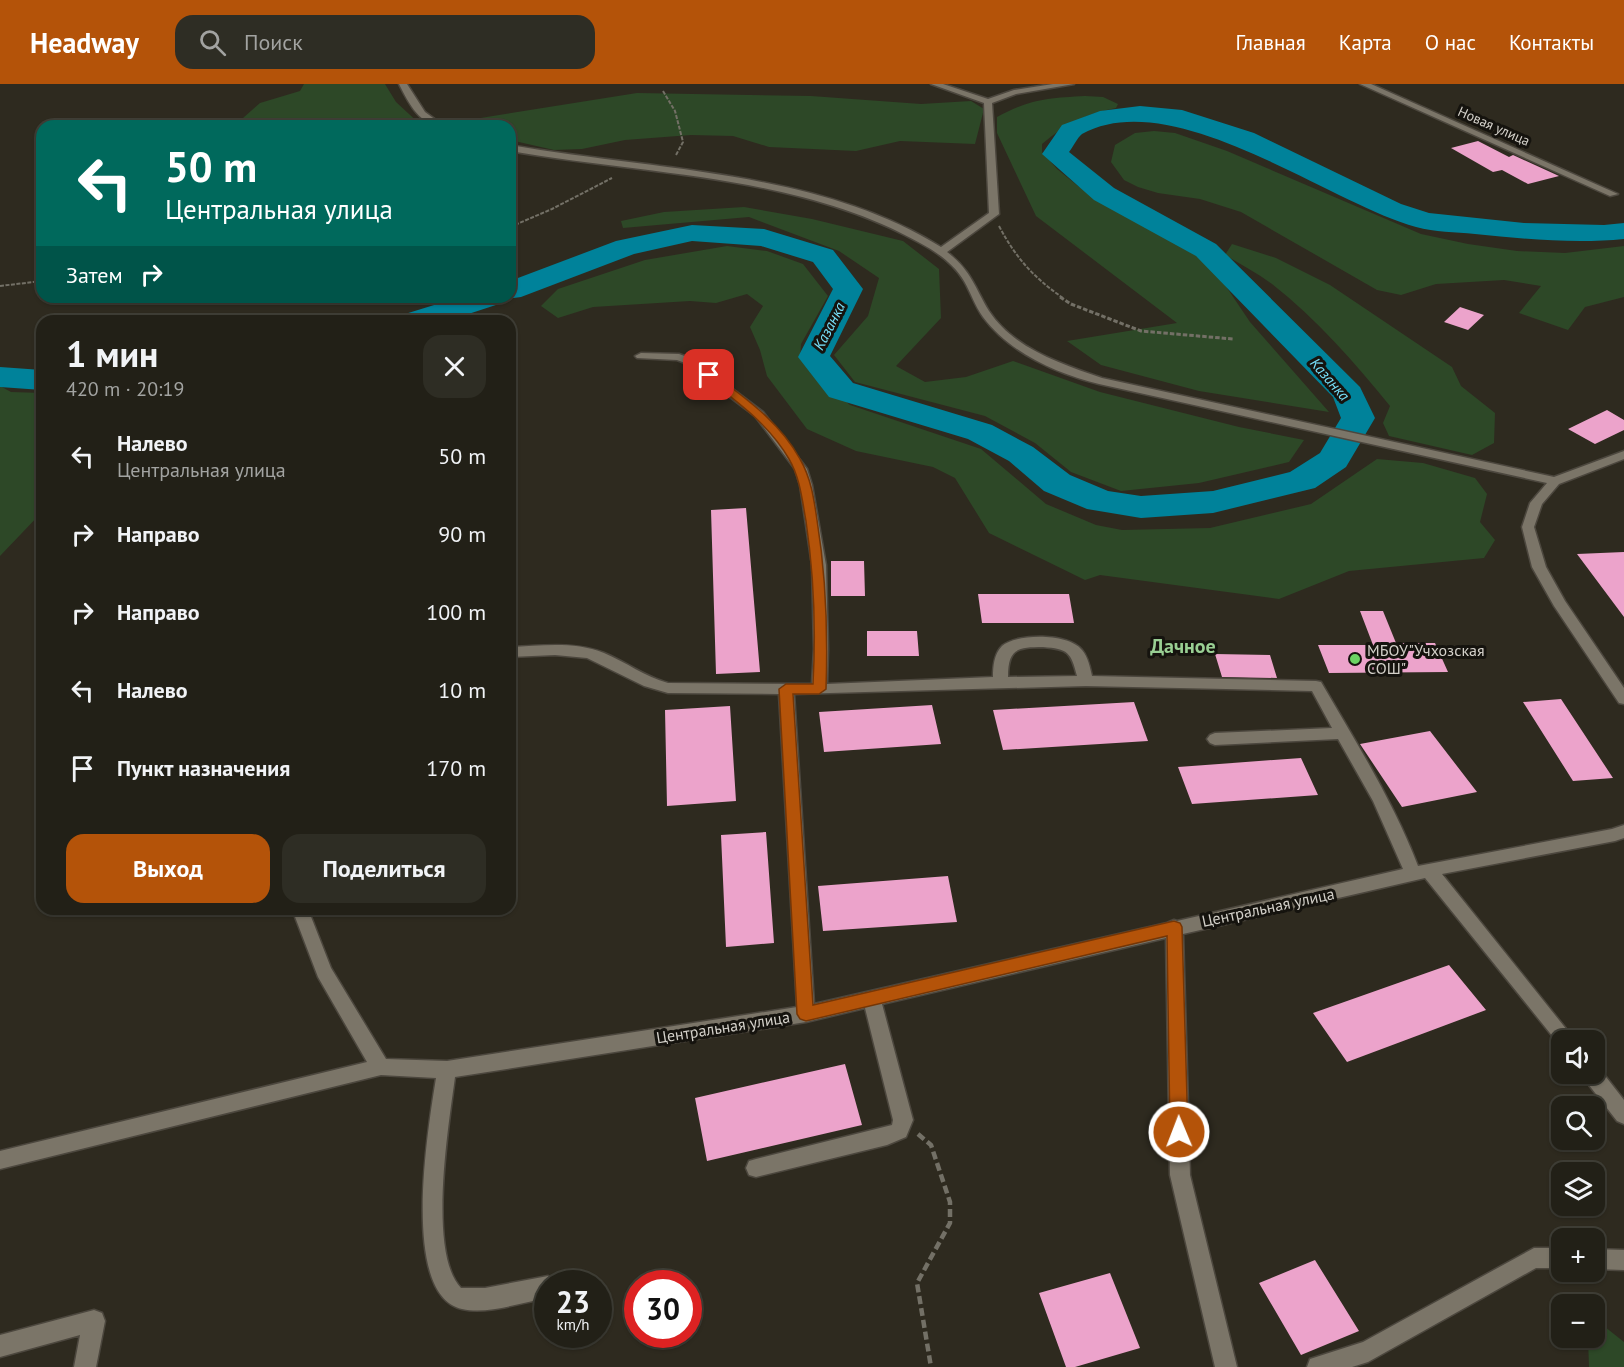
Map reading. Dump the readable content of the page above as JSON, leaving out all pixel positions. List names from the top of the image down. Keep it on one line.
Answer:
{"streets":{"street":["Новая улица","Центральная улица"]},"districts":["Дачное"],"water":["Казанка"],"places":["МБОУ\"Учхозская СОШ\""],"page":{"header":"Headway","search":"Поиск","nav":["Главная","Карта","О нас","Контакты"],"turn":["50 m","Центральная улица"],"then":"Затем","heading":["1 мин","420 m · 20:19"],"list":[{"name":"Налево","note":"Центральная улица","value":"50 m"},{"name":"Направо","value":"90 m"},{"name":"Направо","value":"100 m"},{"name":"Налево","value":"10 m"},{"name":"Пункт назначения","value":"170 m"}],"buttons":["Выход","Поделиться"],"map_buttons":["+","−"],"speed":"23 km/h","limit":"30"}}
